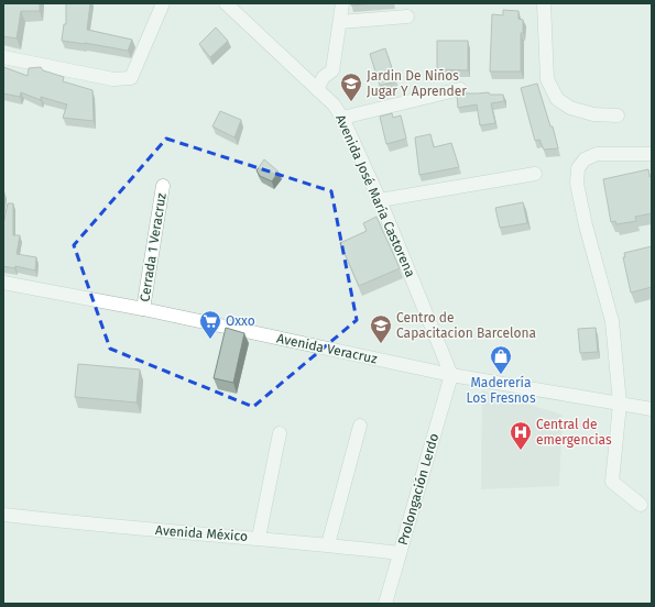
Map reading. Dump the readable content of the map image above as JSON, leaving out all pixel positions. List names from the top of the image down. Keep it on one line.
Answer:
{"streets":{"street":["Avenida José María Castorena","Cerrada 1 Veracruz","Avenida Veracruz","Prolongación Lerdo","Avenida México"]},"crossings":[["Avenida José María Castorena","Avenida Veracruz"],["Avenida José María Castorena","Prolongación Lerdo"],["Cerrada 1 Veracruz","Avenida Veracruz"],["Avenida Veracruz","Prolongación Lerdo"],["Prolongación Lerdo","Avenida México"]],"places":{"school or university":["Jardin De Niños Jugar Y Aprender","Centro de Capacitacion Barcelona"],"supermarket":["Oxxo"],"shop":["Maderería Los Fresnos"],"hospital":["Central de emergencias"]}}
